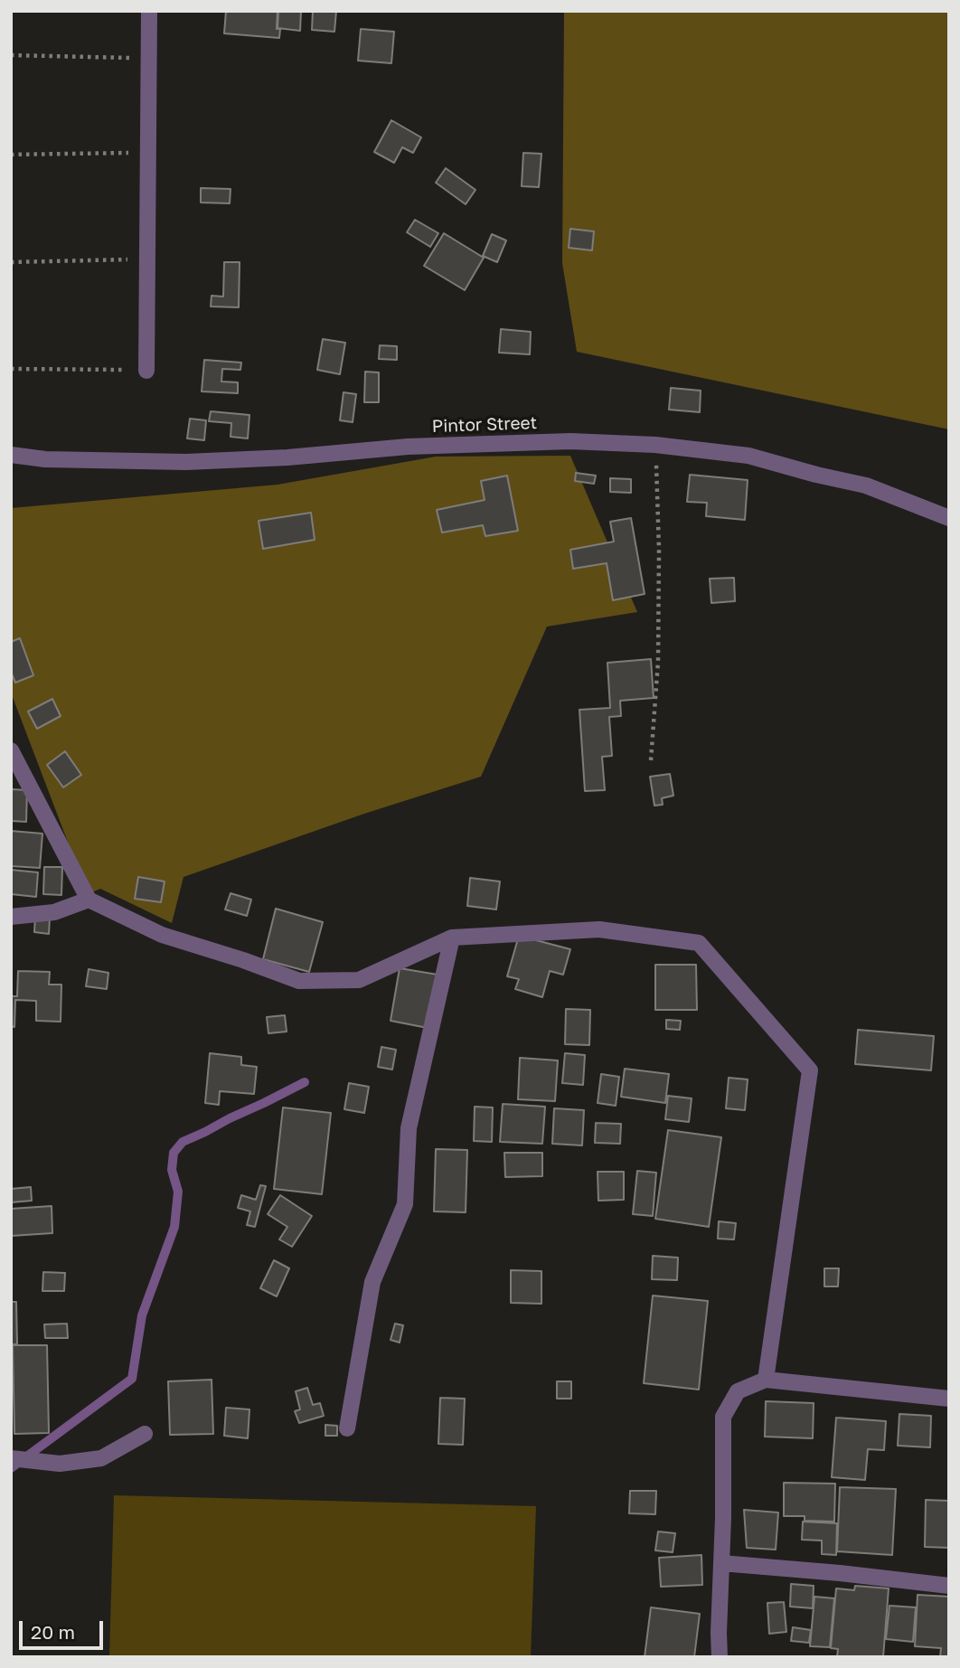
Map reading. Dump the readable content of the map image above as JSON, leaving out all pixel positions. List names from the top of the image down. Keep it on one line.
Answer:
{"streets":{"street":["Pintor Street"]},"scale_bar":"20 m"}
